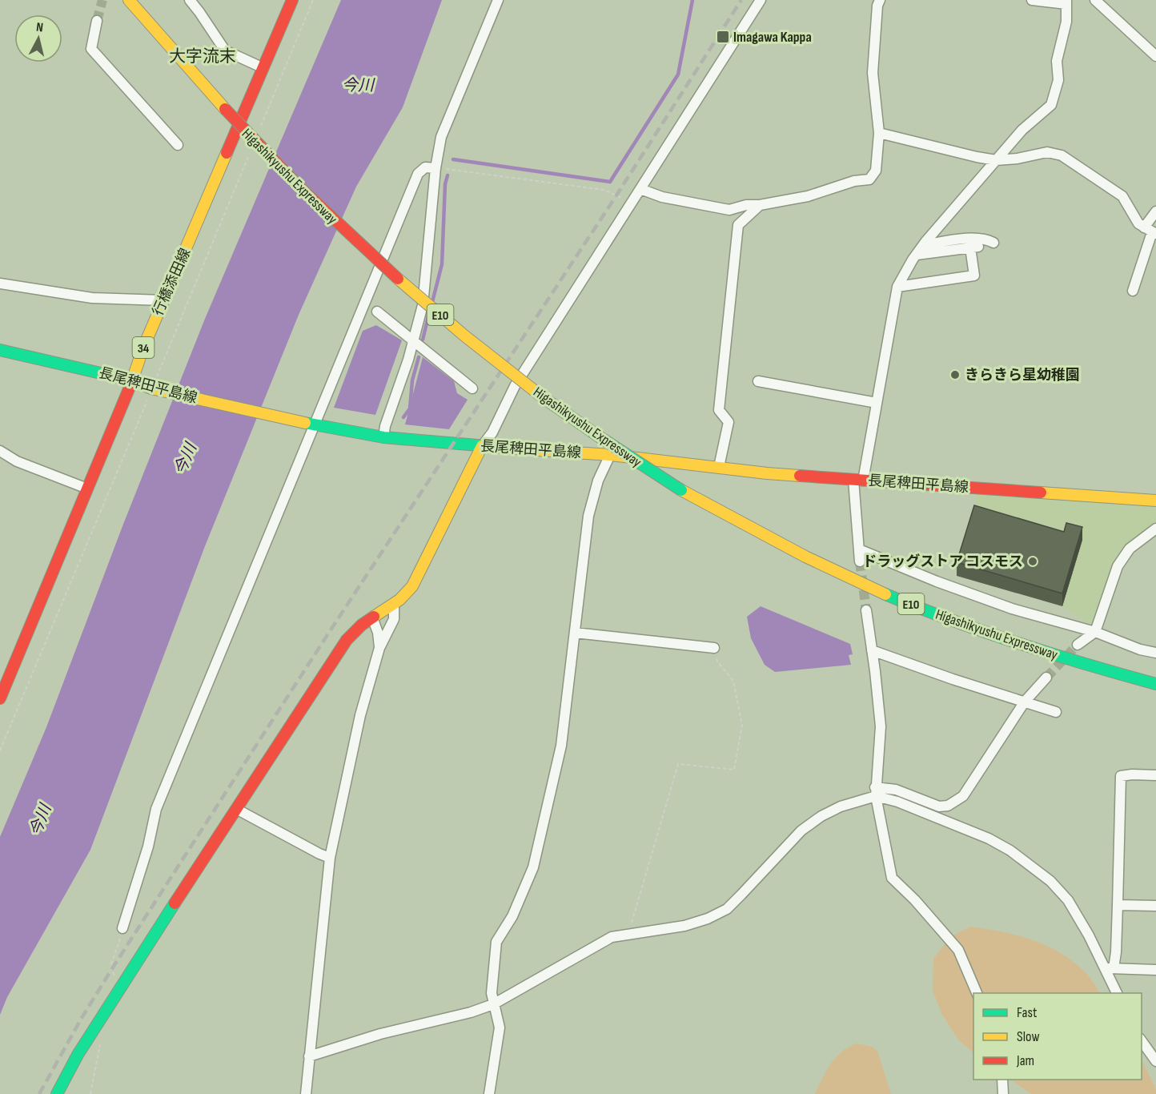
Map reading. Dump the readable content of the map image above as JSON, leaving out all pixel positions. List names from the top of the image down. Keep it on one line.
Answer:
{"streets":{"main road":["Higashikyushu Expressway","行橋添田線","E10","34","長尾稗田平島線"]},"crossings":[["行橋添田線","長尾稗田平島線"]],"districts":["大字流末"],"water":["今川"],"places":{"transit":["Imagawa Kappa"],"other":["きらきら星幼稚園","ドラッグストア コスモス"]},"legend":["Fast","Slow","Jam"],"north":"top"}
